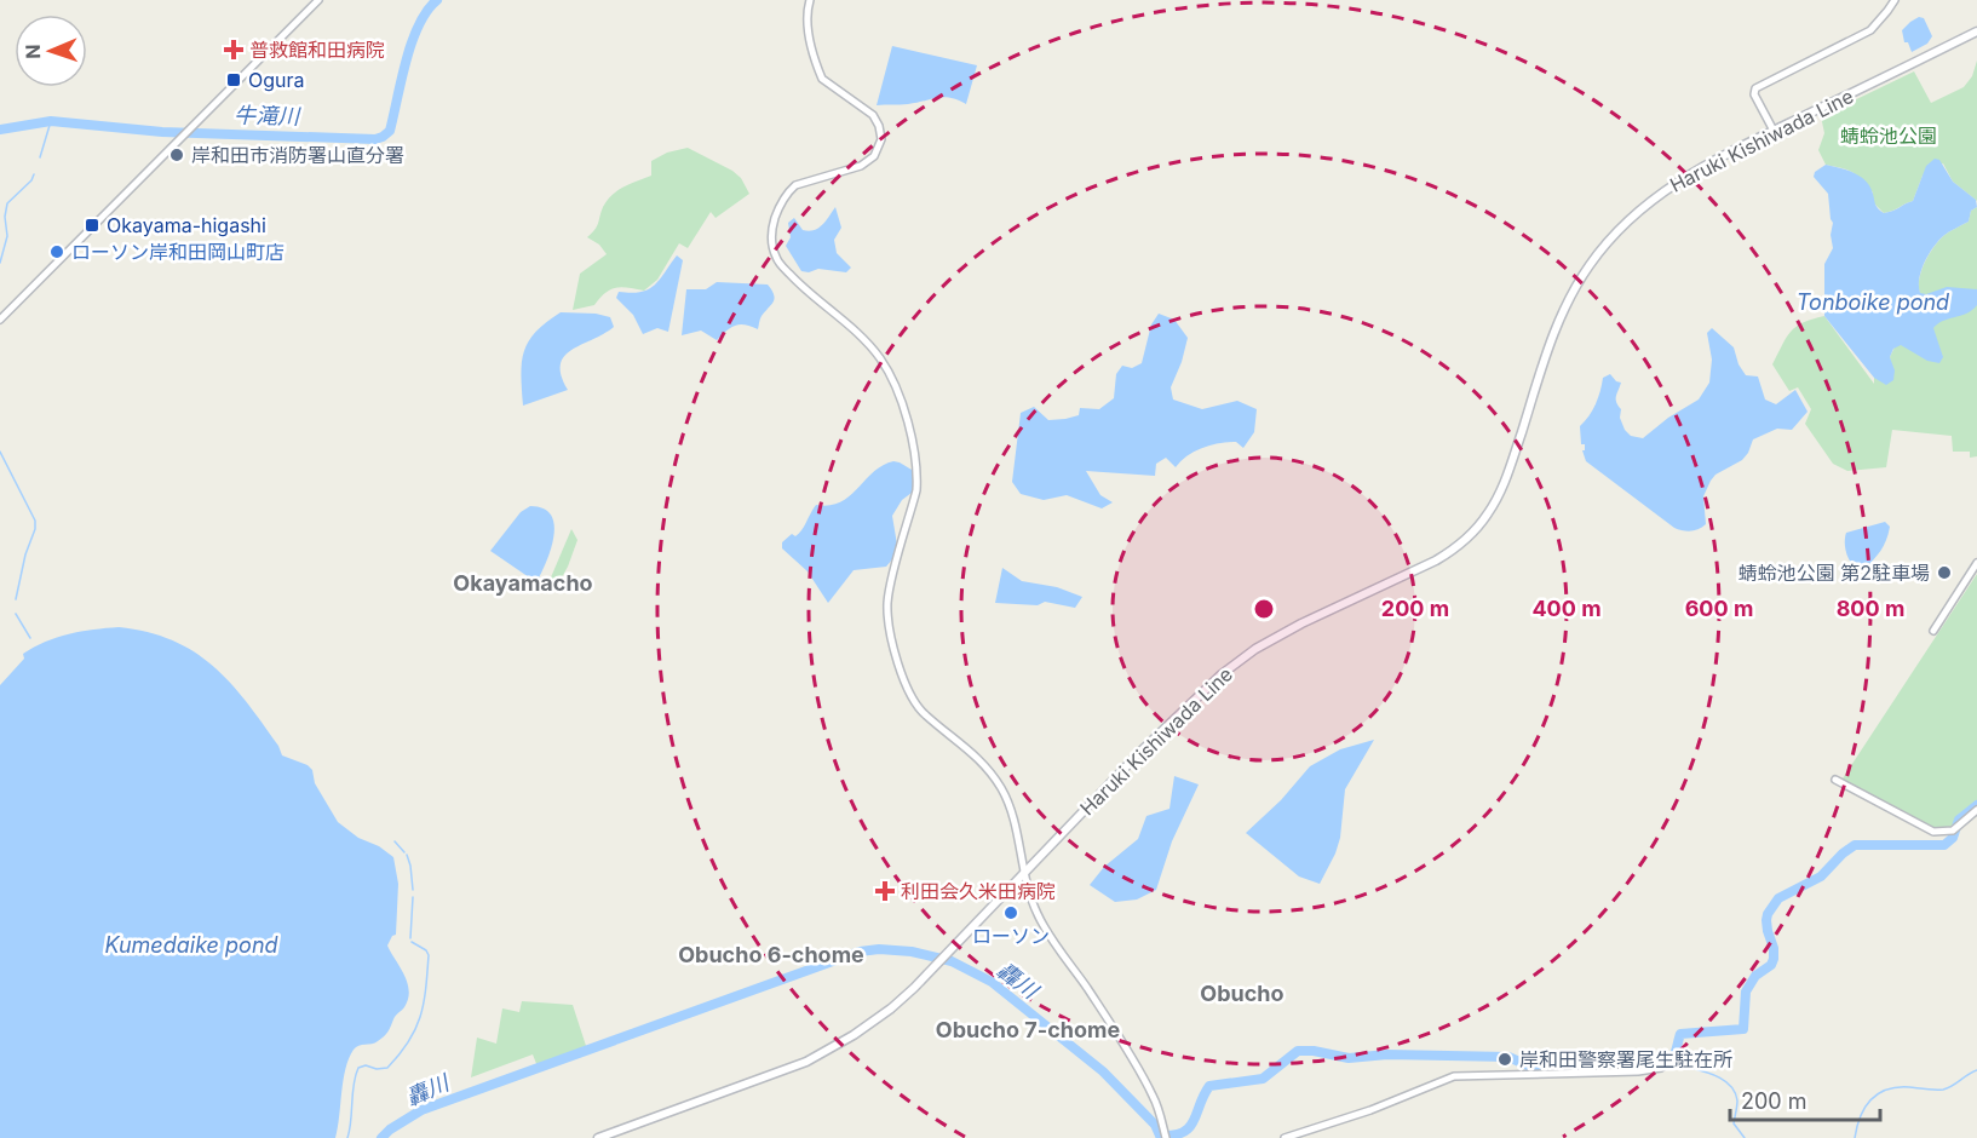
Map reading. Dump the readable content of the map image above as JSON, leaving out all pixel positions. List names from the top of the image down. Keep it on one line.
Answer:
{"streets":{"main road":["Haruki Kishiwada Line"]},"districts":["Okayamacho","Obucho 6-chome","Obucho","Obucho 7-chome"],"water":["牛滝川","Tonboike pond","Kumedaike pond","轟川"],"parks":["蜻蛉池公園"],"places":{"health":["普救館和田病院","利田会久米田病院"],"transit":["Ogura","Okayama-higashi"],"other":["岸和田市消防署山直分署","ローソン岸和田岡山町店","蜻蛉池公園 第2駐車場","ローソン","岸和田警察署尾生駐在所"]},"scale_bar":"200 m","north":"left","rings":["200 m","400 m","600 m","800 m"]}
